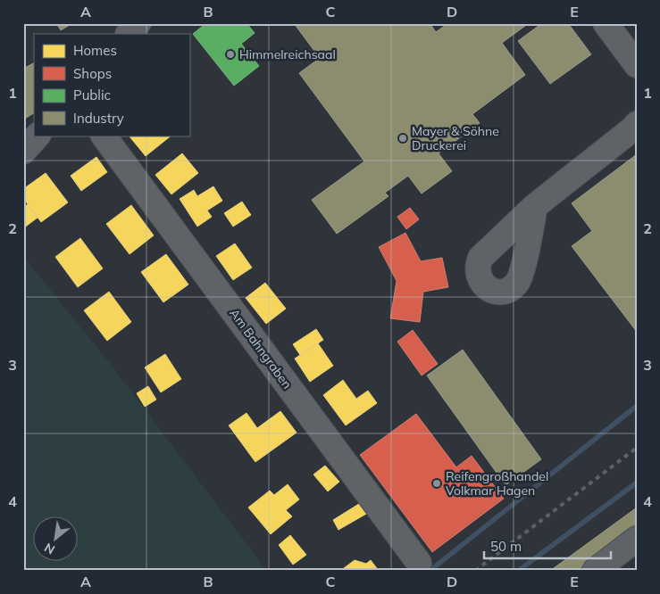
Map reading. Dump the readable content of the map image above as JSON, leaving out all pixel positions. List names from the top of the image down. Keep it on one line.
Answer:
{"streets":{"street":["Am Bahngraben"]},"places":["Himmelreichsaal","Mayer & Söhne Druckerei","Reifengroßhandel Volkmar Hagen"],"legend":["Homes","Shops","Public","Industry"],"scale_bar":"50 m","north":"bottom left","grid":{"columns":["A","B","C","D","E"],"rows":["1","2","3","4"]}}
